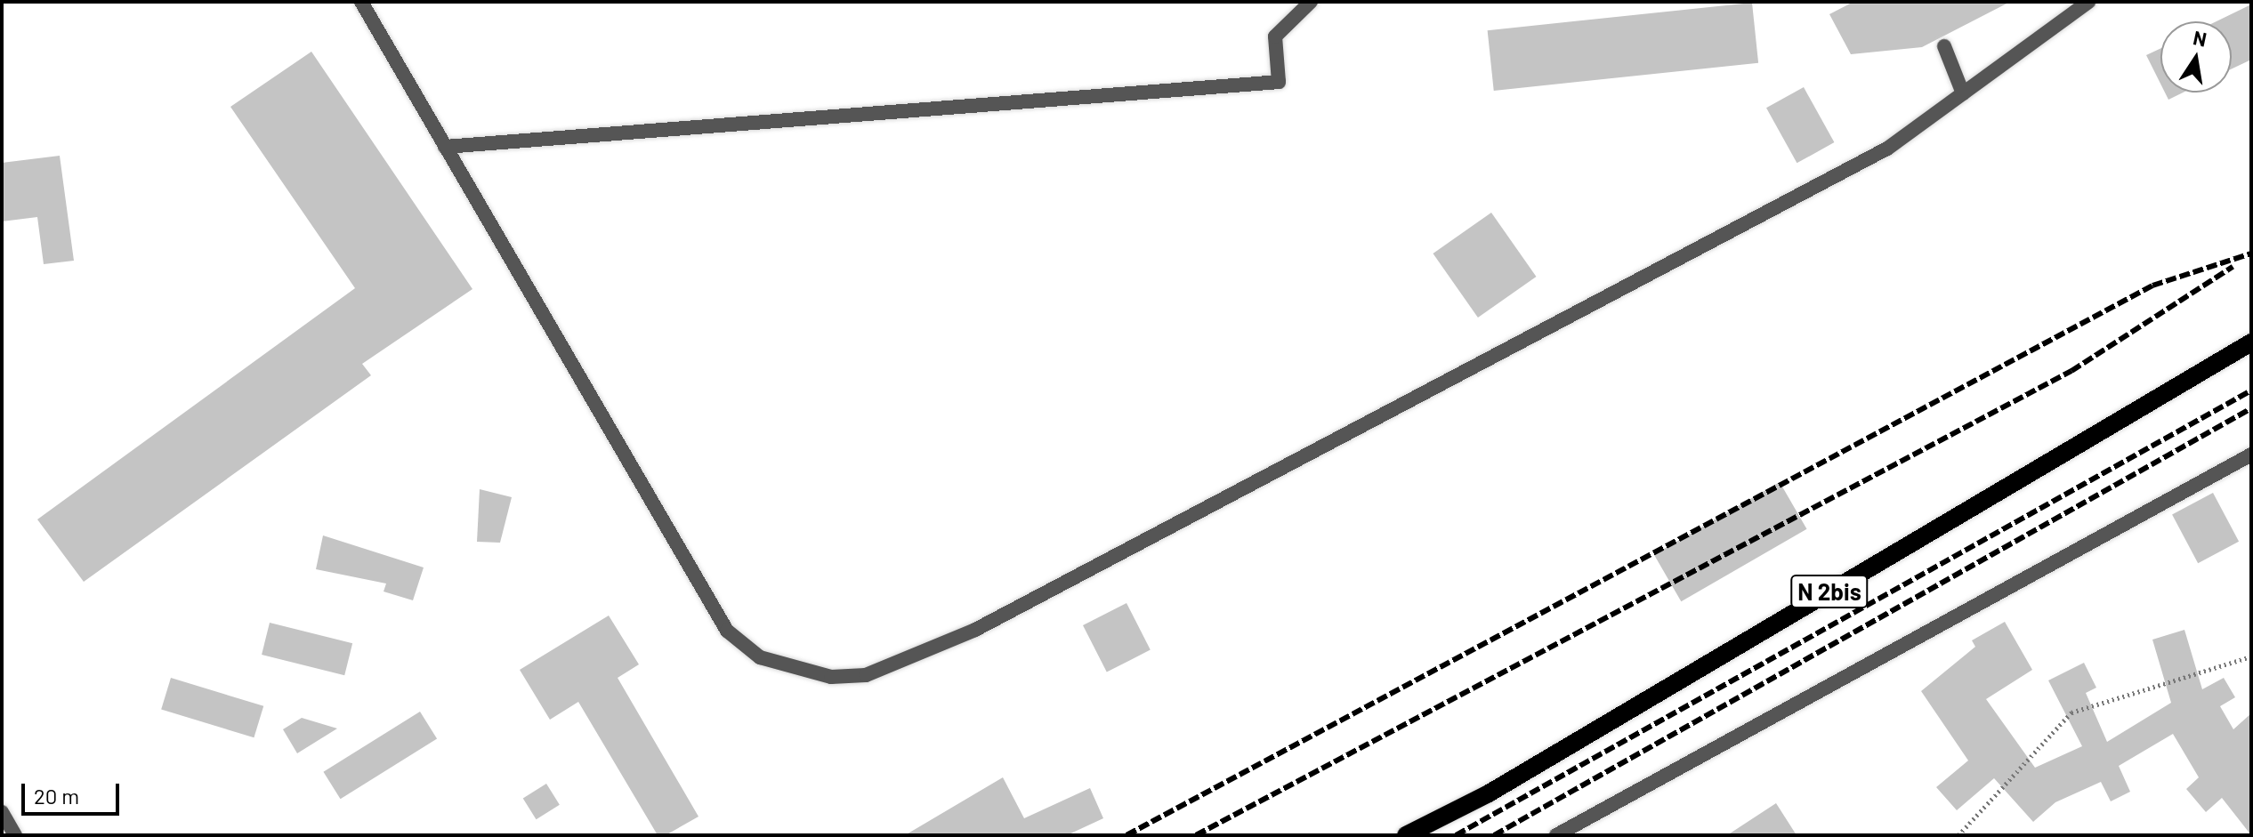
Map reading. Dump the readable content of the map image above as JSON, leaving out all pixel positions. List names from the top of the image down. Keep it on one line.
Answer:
{"streets":{"main road":["N 2bis"]},"scale_bar":"20 m","north":"top"}
